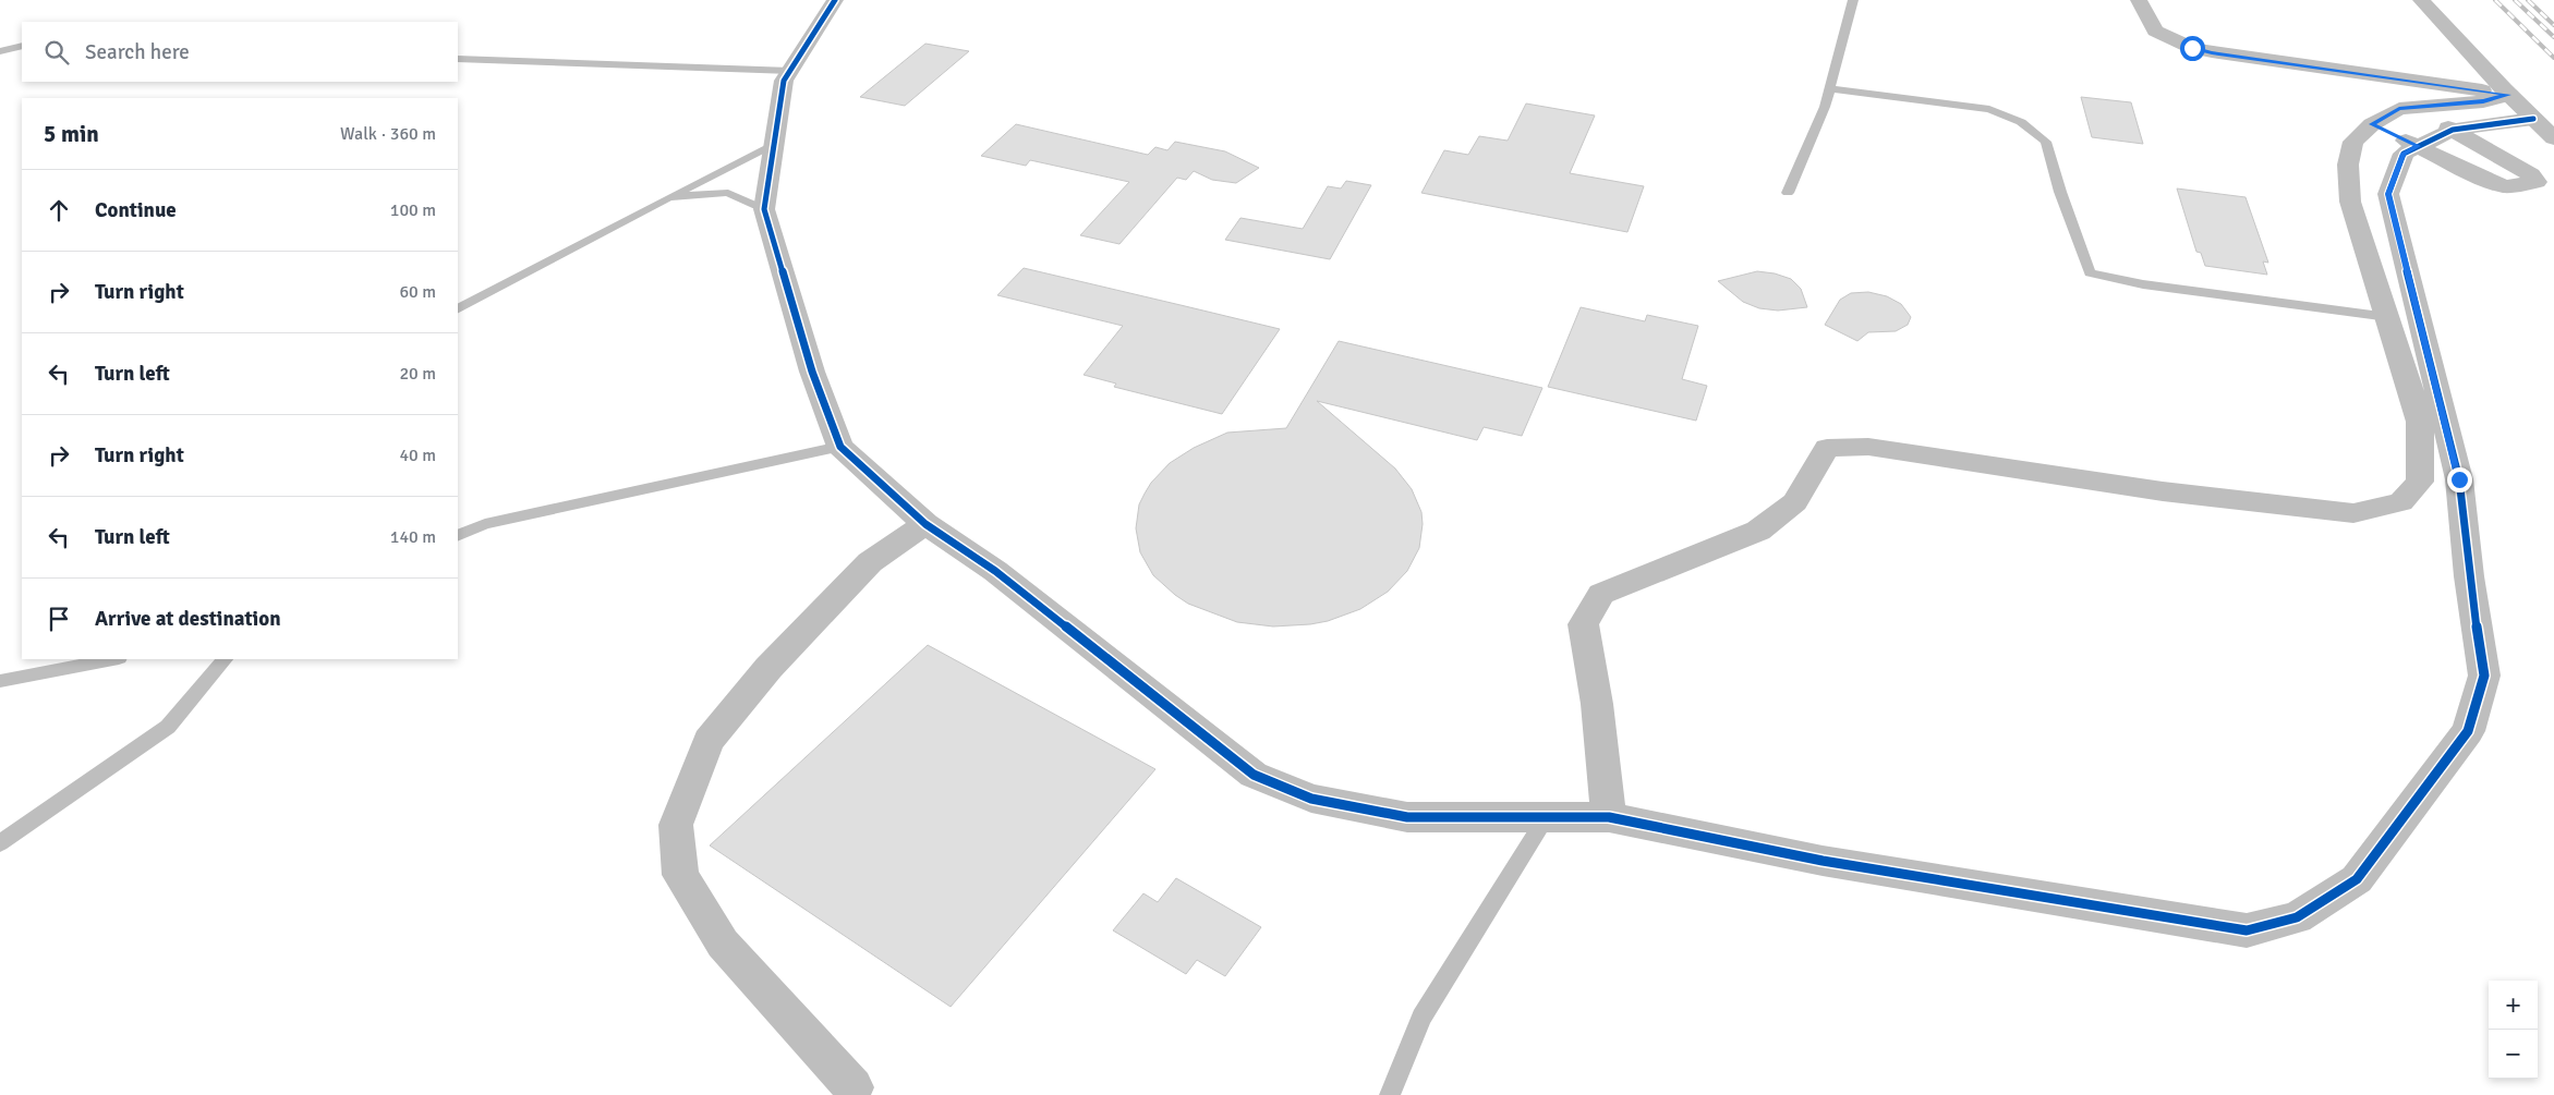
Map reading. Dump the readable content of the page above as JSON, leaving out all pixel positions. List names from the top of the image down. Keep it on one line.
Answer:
{"page":{"search":"Search here","heading":["5 min","Walk · 360 m"],"list":[["Continue","100 m"],["Turn right","60 m"],["Turn left","20 m"],["Turn right","40 m"],["Turn left","140 m"],"Arrive at destination"],"map_buttons":["+","−"]}}
